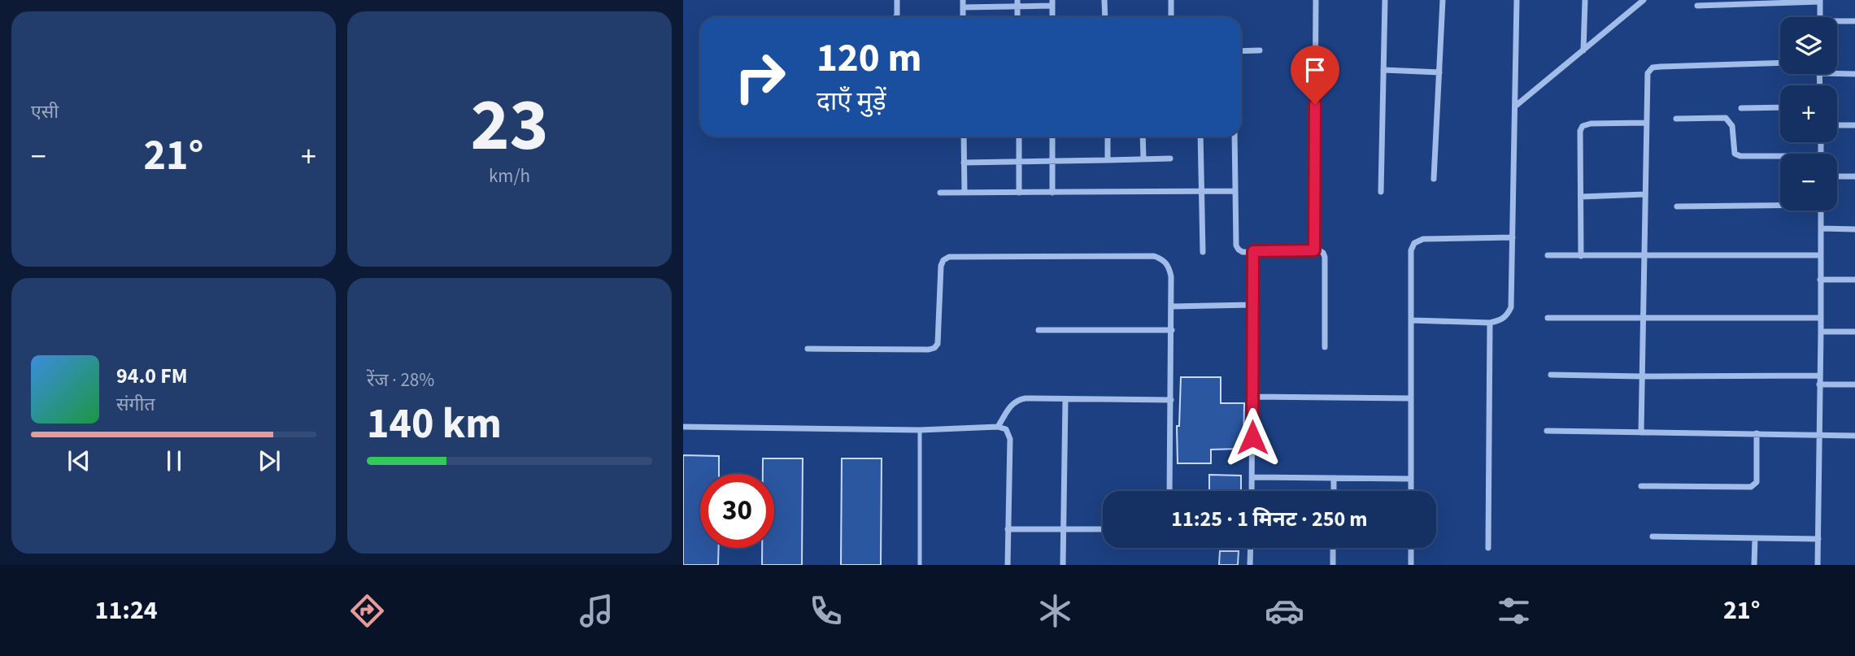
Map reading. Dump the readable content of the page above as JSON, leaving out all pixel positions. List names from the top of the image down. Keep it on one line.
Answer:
{"page":{"tile":["एसी",["23","km/h"],["रेंज · 28%","140 km"]],"map_buttons":["+","−"],"turn":["120 m","दाएँ मुड़ें"],"heat":["−","21°","+"],"song":["94.0 FM","संगीत"],"limit":"30","trip":"11:25 · 1 मिनट · 250 m","tabs":["11:24","21°"]}}
